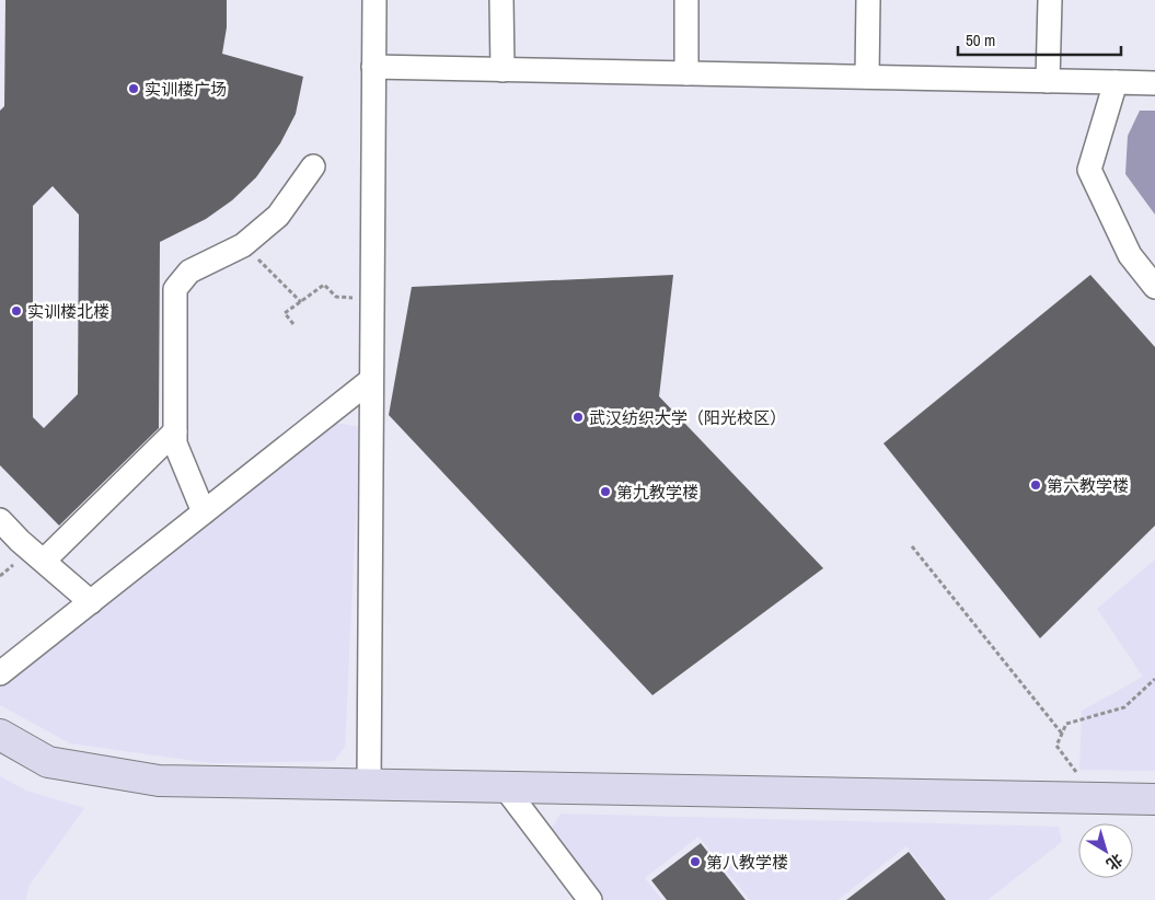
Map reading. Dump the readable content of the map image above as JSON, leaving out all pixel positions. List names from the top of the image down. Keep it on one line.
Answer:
{"places":["实训楼广场","实训楼北楼","武汉纺织大学（阳光校区）","第六教学楼","第九教学楼","第八教学楼"],"scale_bar":"50 m","north":"bottom right"}
